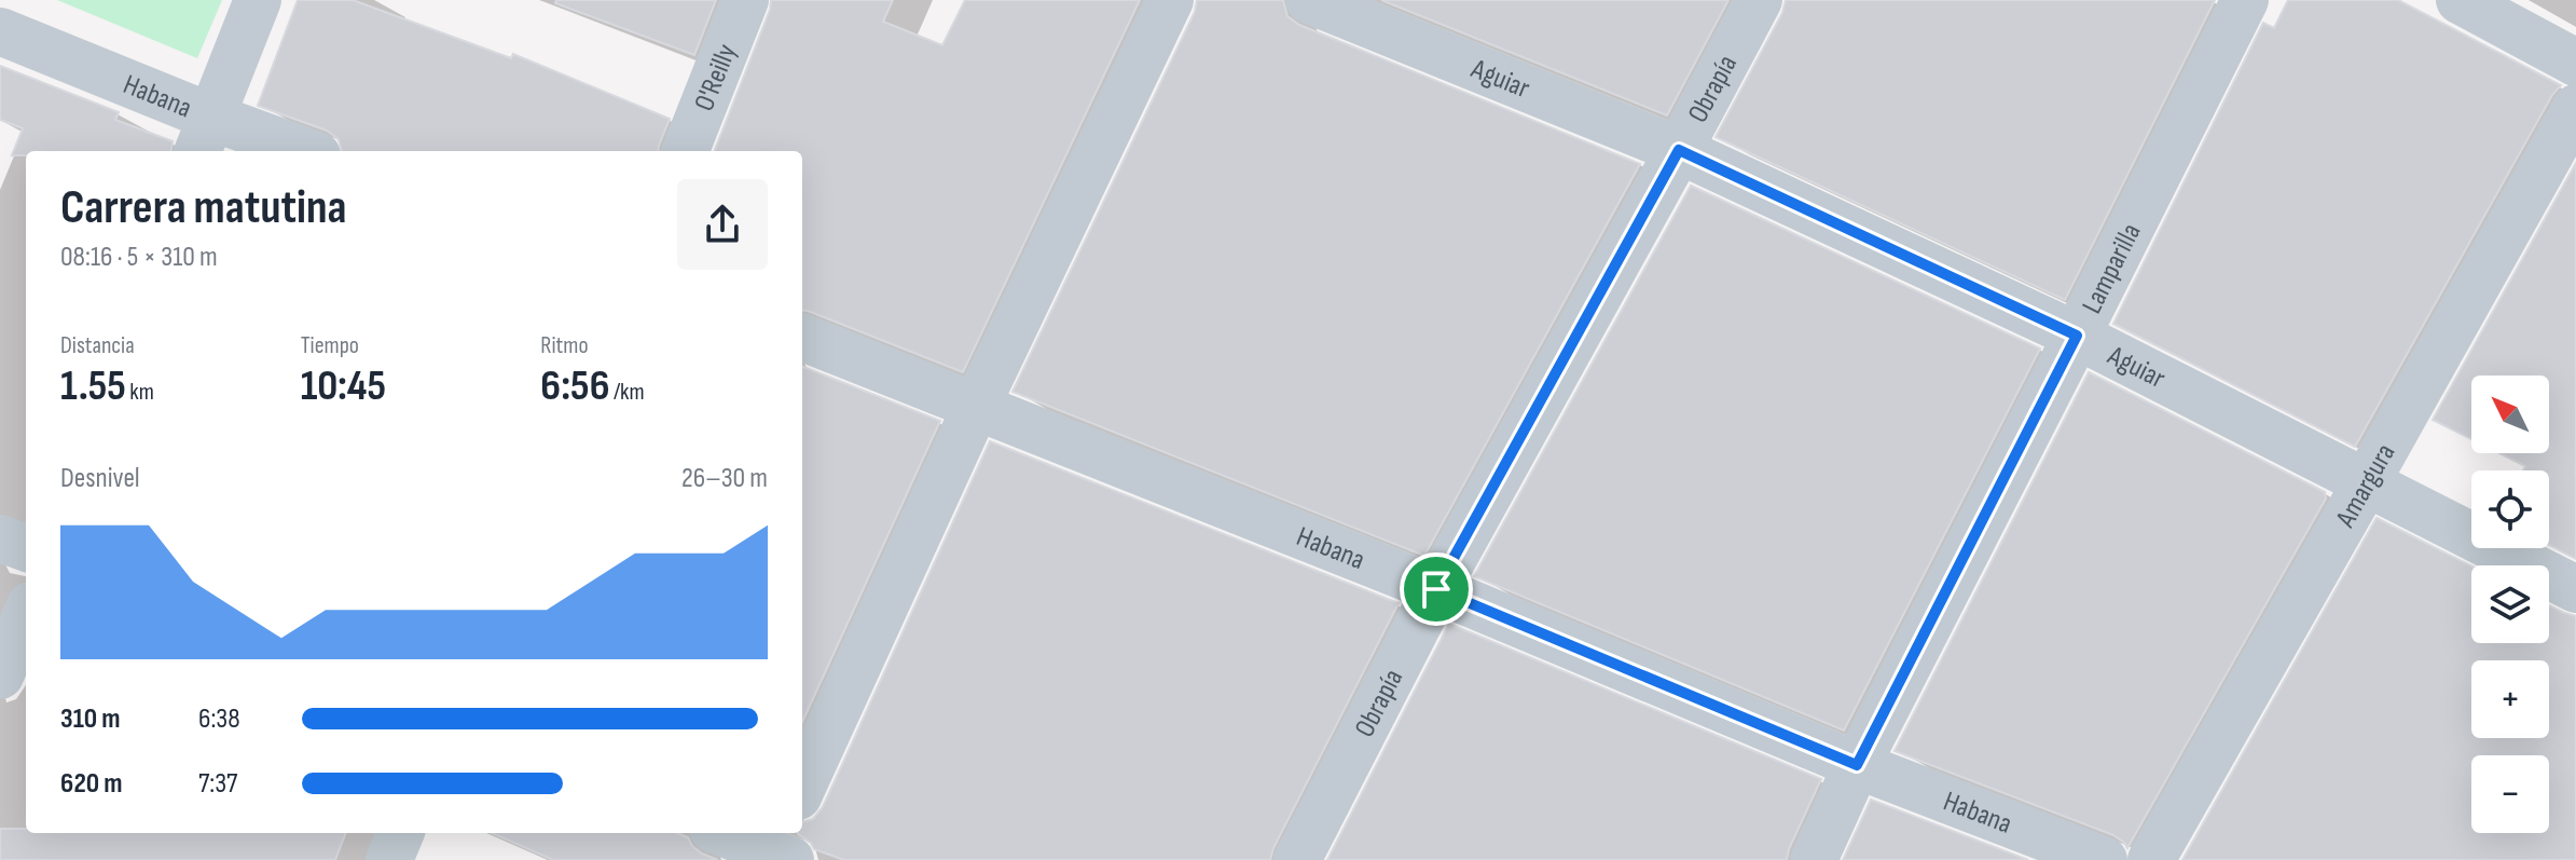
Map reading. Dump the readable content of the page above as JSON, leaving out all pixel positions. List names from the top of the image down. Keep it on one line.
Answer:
{"streets":{"street":["O'Reilly","Aguiar","Obrapía","Habana","Lamparilla","Amargura"]},"crossings":[["Aguiar","Obrapía"],["Aguiar","Lamparilla"],["Aguiar","Amargura"],["Obrapía","Habana"],["Habana","Lamparilla"]],"north":"top left","page":{"heading":["Carrera matutina","08:16 · 5 × 310 m"],"stats":[["Distancia","1.55 km"],["Tiempo","10:45"],["Ritmo","6:56 /km"]],"map_buttons":["+","−"],"chart":["Desnivel","26–30 m"],"list":[{"name":"310 m","note":"6:38"},{"name":"620 m","note":"7:37"}]}}
